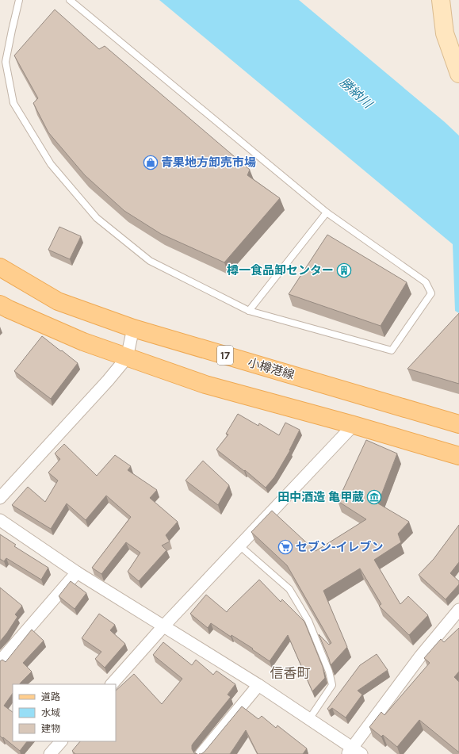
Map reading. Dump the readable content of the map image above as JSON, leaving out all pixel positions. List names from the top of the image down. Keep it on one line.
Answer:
{"streets":{"main road":["17","小樽港線"]},"districts":["信香町"],"water":["勝納川"],"places":{"shop":["青果地方卸売市場"],"building":["樽一食品卸センター"],"museum":["田中酒造 亀甲蔵"],"supermarket":["セブン-イレブン"]},"legend":["道路","水域","建物"]}
